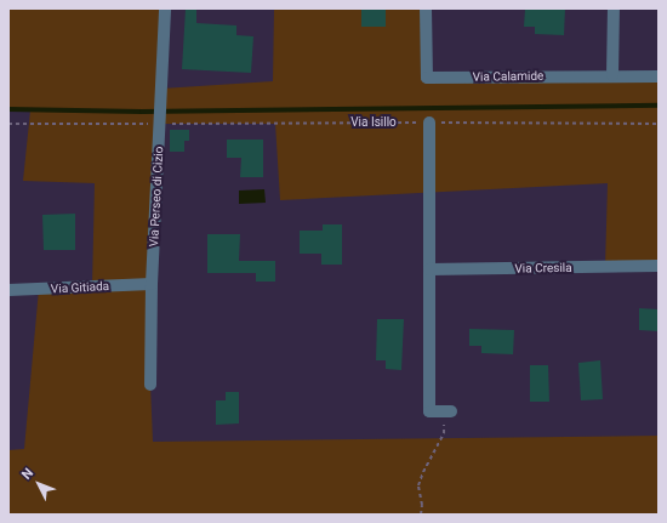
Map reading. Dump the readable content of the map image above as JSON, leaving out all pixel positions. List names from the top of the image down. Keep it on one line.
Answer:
{"streets":{"street":["Via Calamide","Via Perseo di Cizio","Via Cresila","Via Gitiada"],"path":["Via Isillo"]},"crossings":[["Via Isillo","Via Perseo di Cizio"],["Via Perseo di Cizio","Via Gitiada"]],"north":"top left"}
